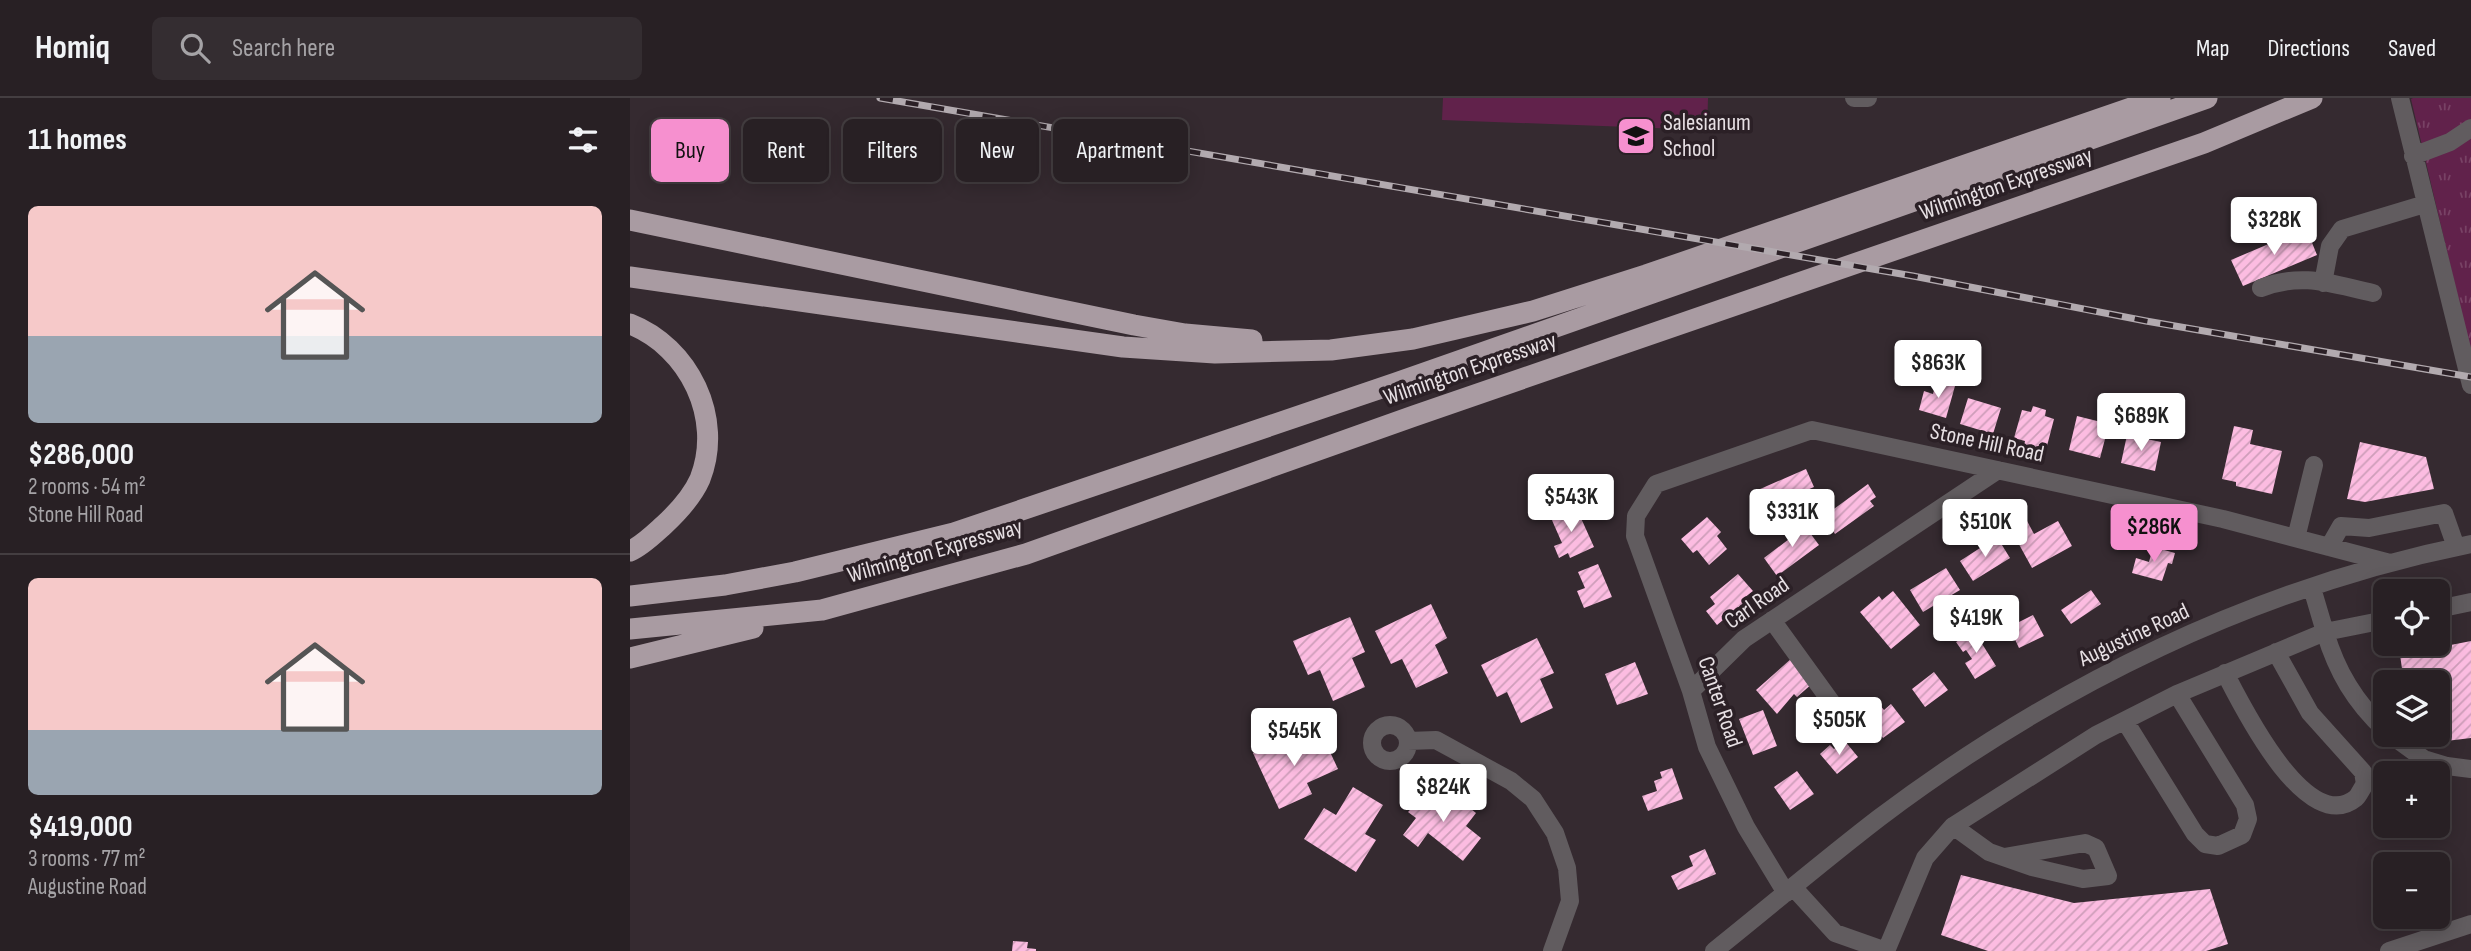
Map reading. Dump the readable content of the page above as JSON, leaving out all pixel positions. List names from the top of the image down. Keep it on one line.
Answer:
{"streets":{"highway":["Wilmington Expressway"],"street":["Stone Hill Road","Carl Road","Augustine Road","Canter Road"]},"crossings":[["Stone Hill Road","Carl Road"],["Stone Hill Road","Augustine Road"],["Stone Hill Road","Canter Road"],["Carl Road","Canter Road"],["Augustine Road","Canter Road"]],"places":{"school or university":["Salesianum School"]},"page":{"header":"Homiq","search":"Search here","nav":["Map","Directions","Saved"],"heading":"11 homes","chip":["Buy","Rent","Filters","New","Apartment"],"list":[{"name":"$286,000","note":"2 rooms · 54 m² · Stone Hill Road"},{"name":"$419,000","note":"3 rooms · 77 m² · Augustine Road"}],"price":["$328K","$863K","$689K","$543K","$331K","$510K","$286K","$419K","$505K","$545K","$824K"],"map_buttons":["+","−"]}}
